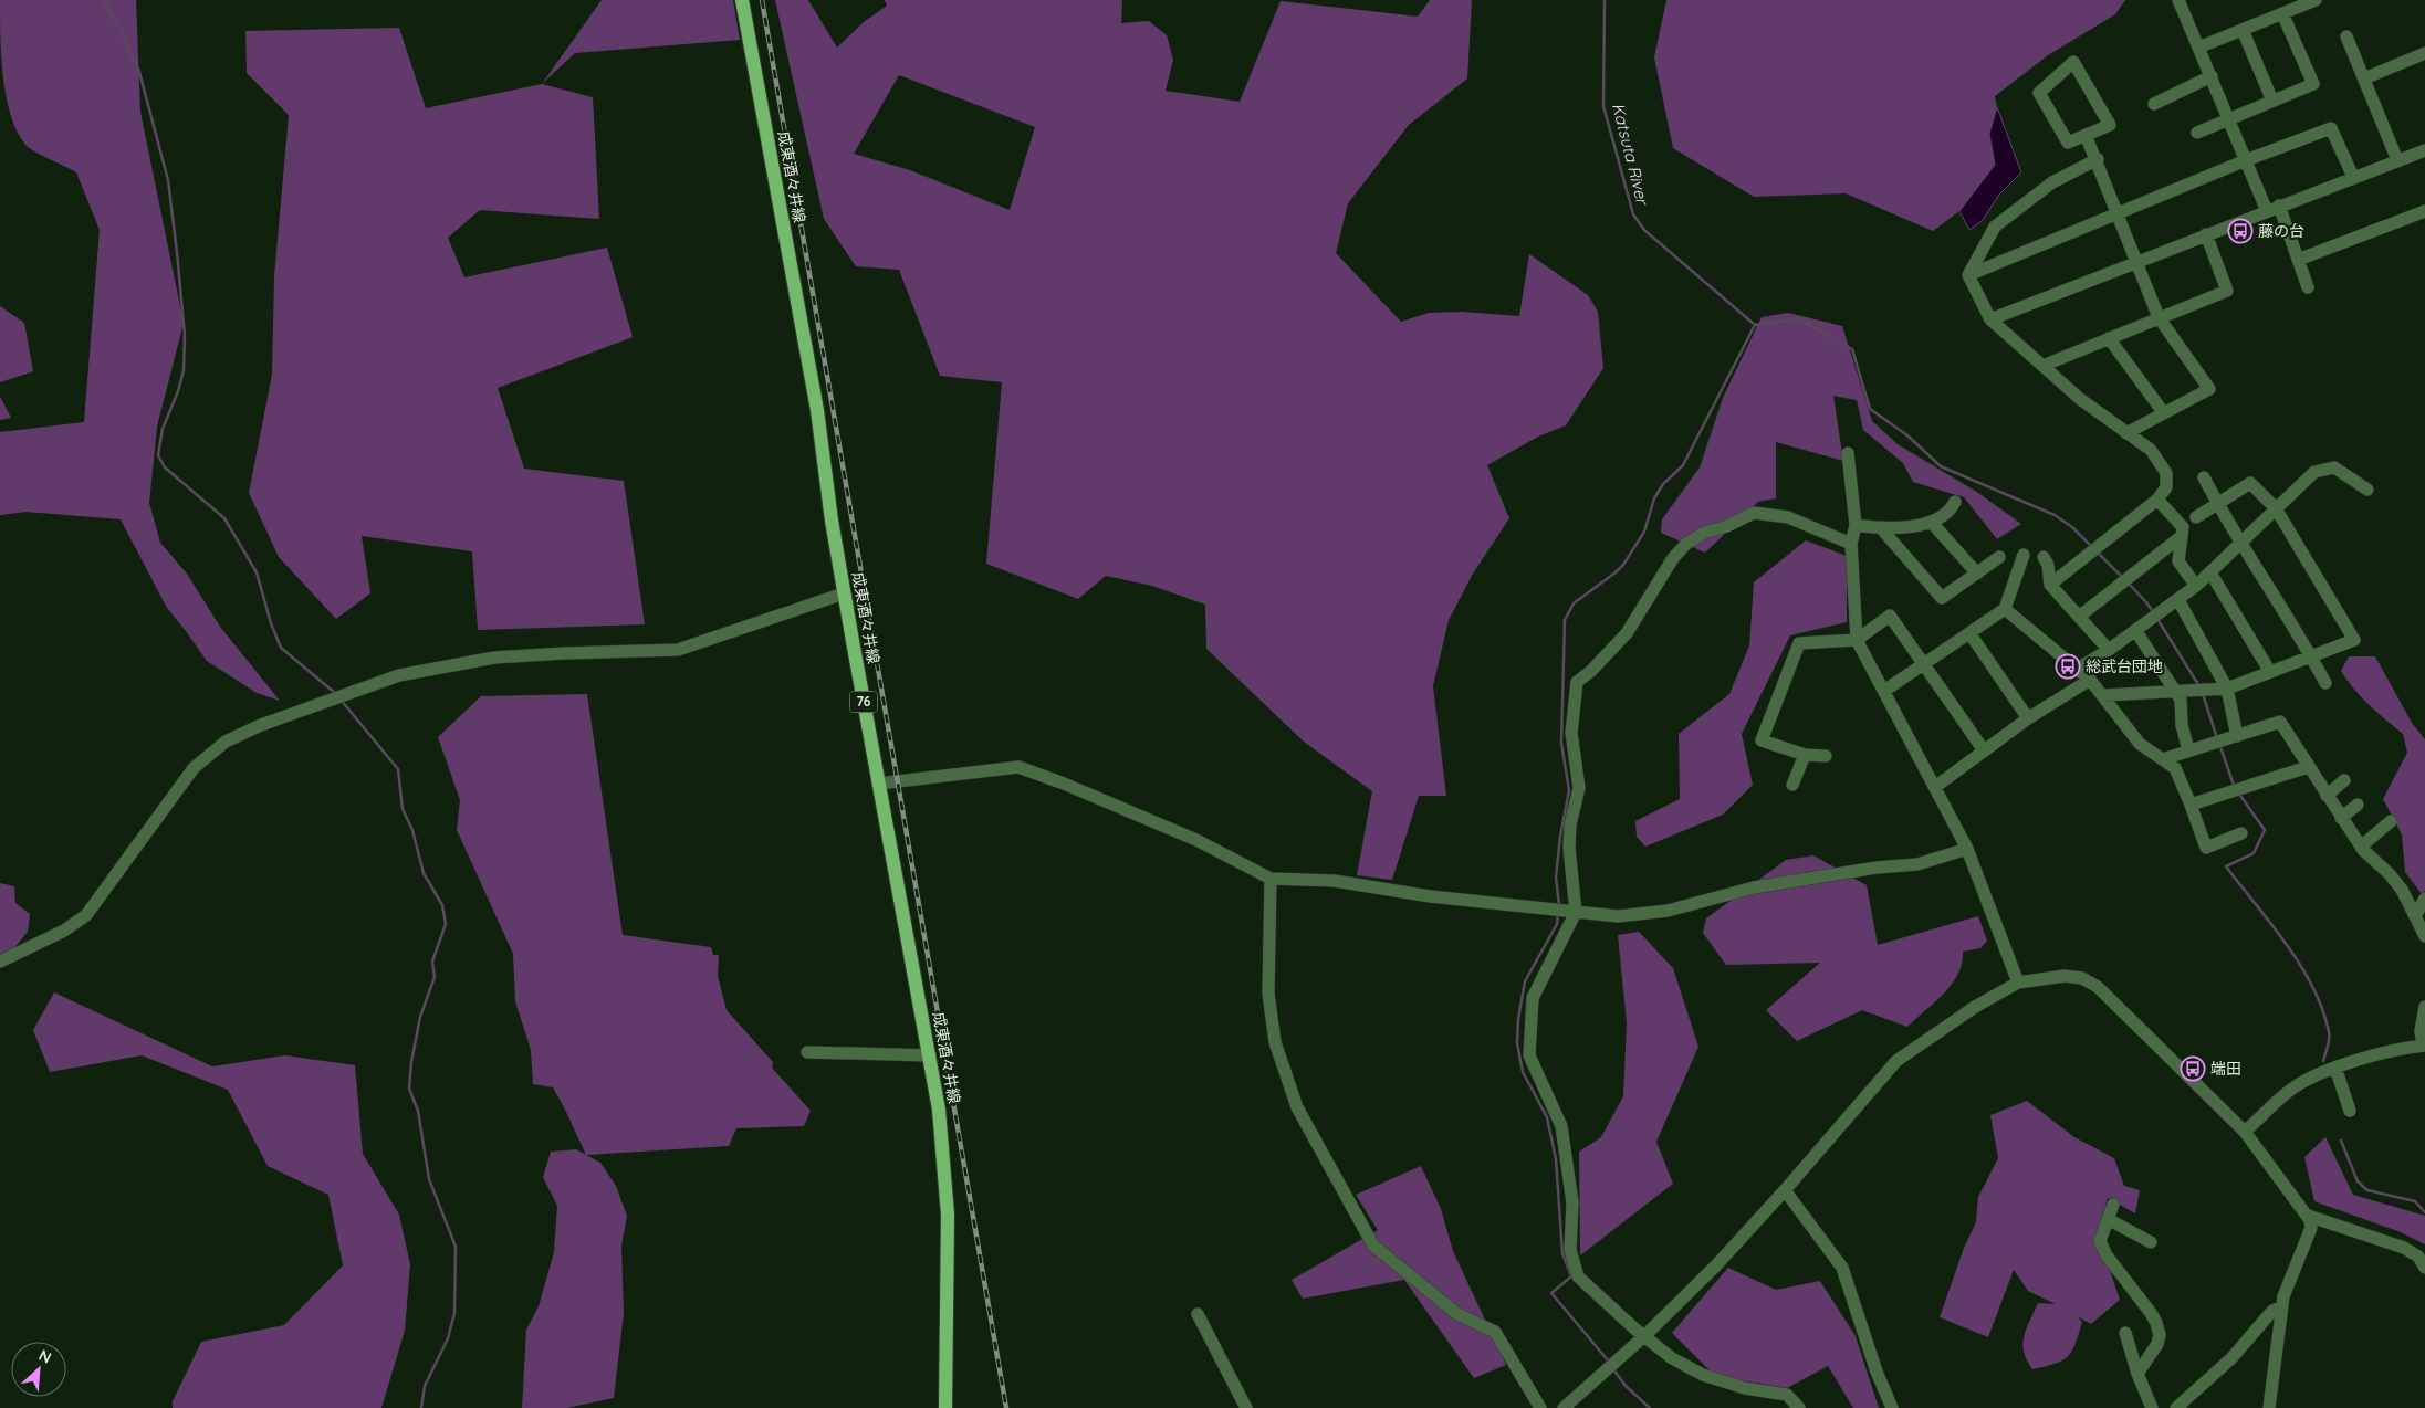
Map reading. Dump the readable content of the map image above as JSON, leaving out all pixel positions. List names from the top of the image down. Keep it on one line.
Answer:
{"streets":{"main road":["成東酒々井線","76"]},"water":["Katsuta River"],"places":{"bus stop":["藤の台","総武台団地","端田"]},"north":"top right"}
